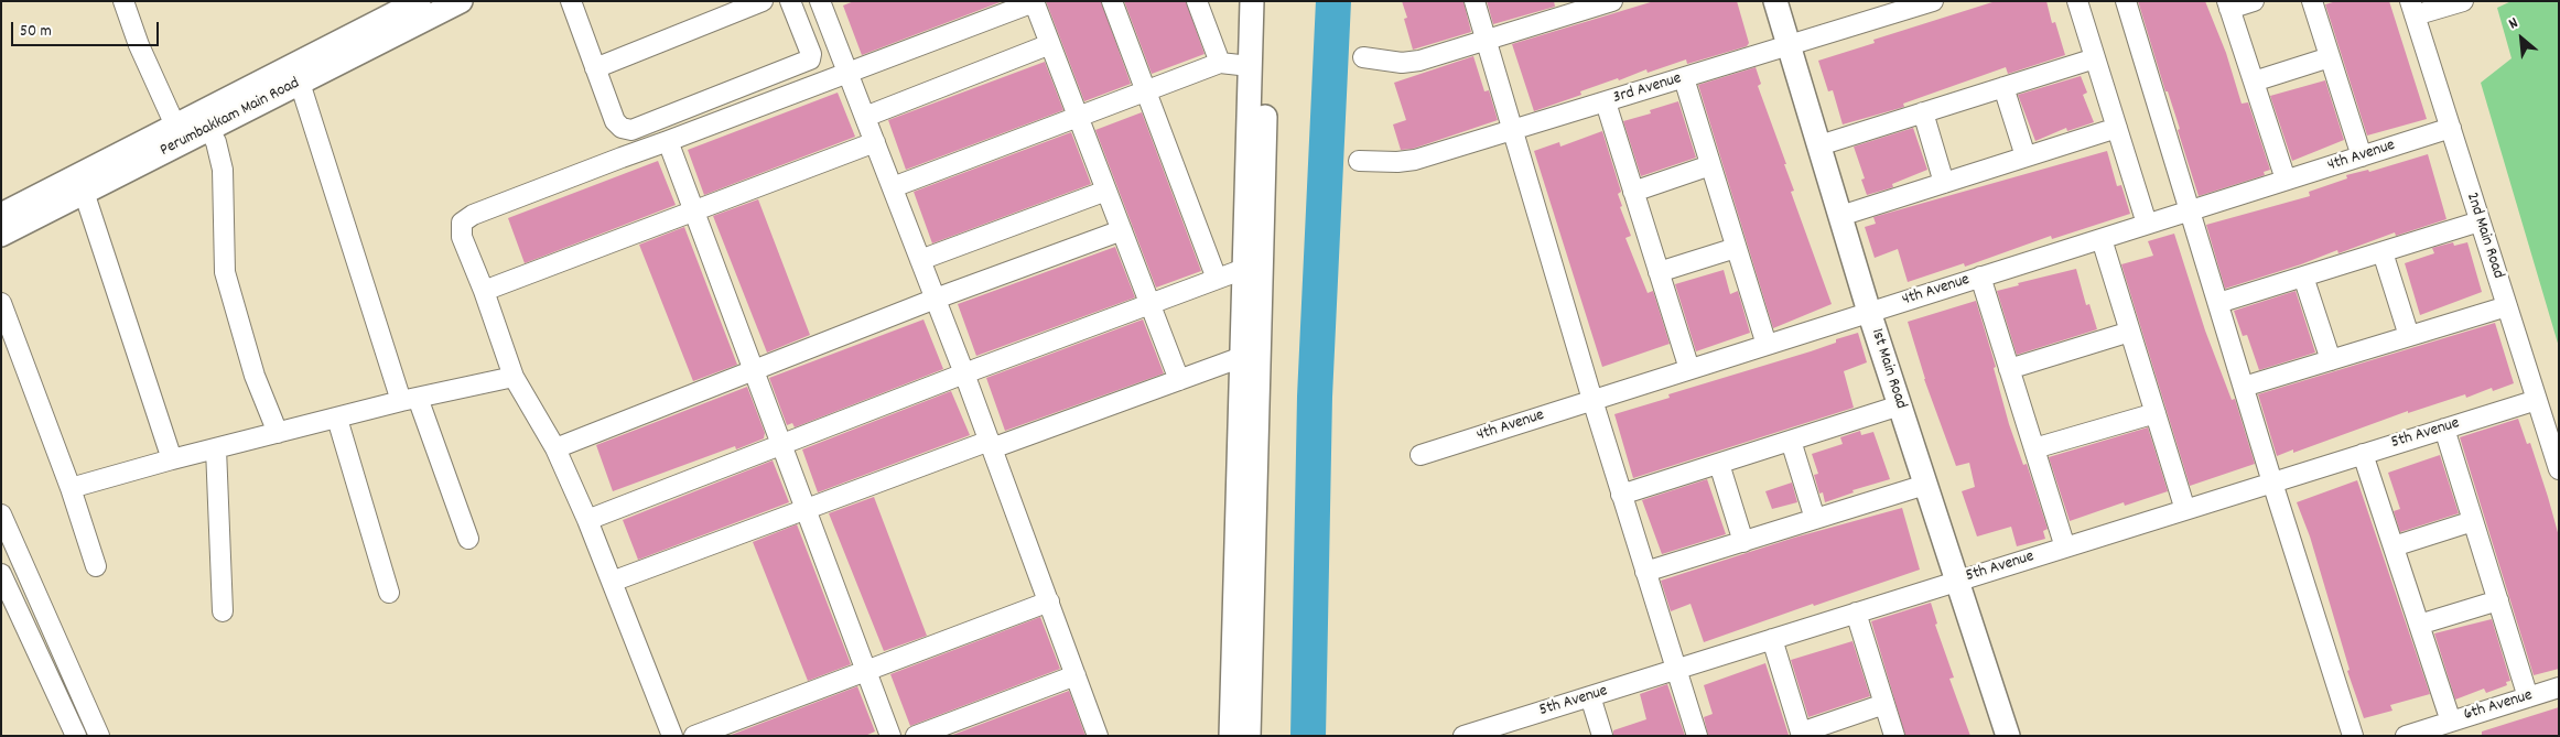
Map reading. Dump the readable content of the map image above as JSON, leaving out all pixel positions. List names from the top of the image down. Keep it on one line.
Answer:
{"streets":{"street":["3rd Avenue","Perumbakkam Main Road","4th Avenue","2nd Main Road","1st Main Road","5th Avenue","6th Avenue"]},"crossings":[["3rd Avenue","1st Main Road"],["4th Avenue","2nd Main Road"],["4th Avenue","1st Main Road"],["2nd Main Road","5th Avenue"],["1st Main Road","5th Avenue"]],"scale_bar":"50 m","north":"top left"}
